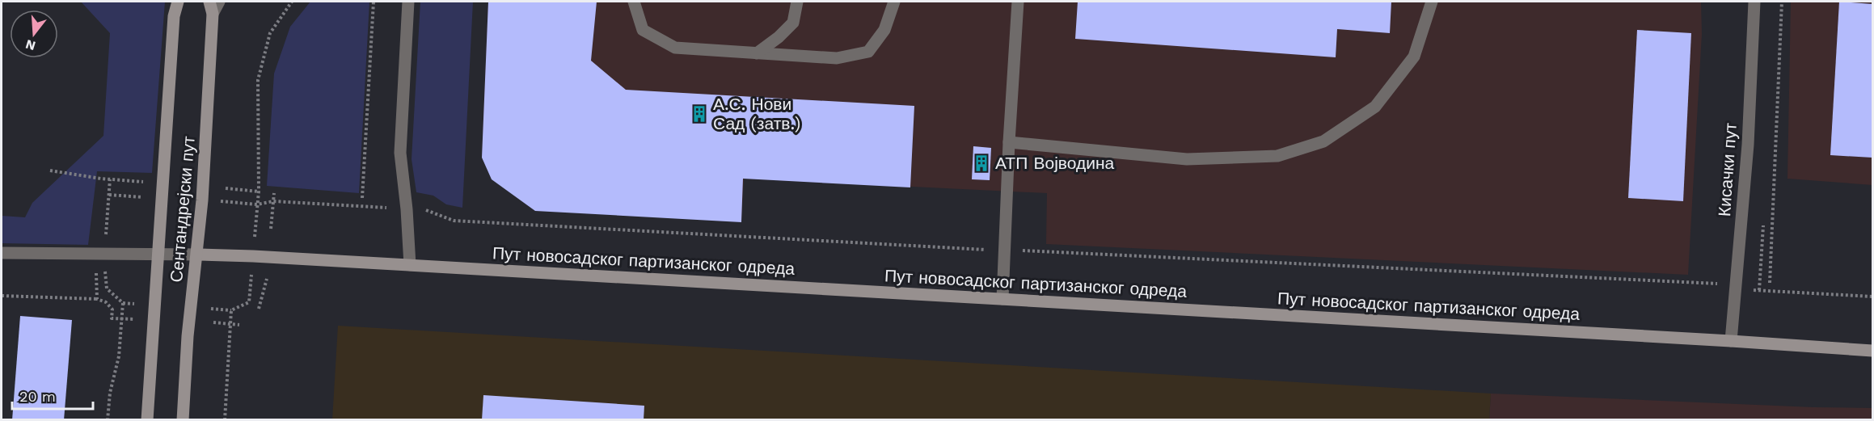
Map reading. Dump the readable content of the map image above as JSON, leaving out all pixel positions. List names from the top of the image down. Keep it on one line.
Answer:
{"streets":{"street":["Кисачки пут","Сентандрејски пут","Пут новосадског партизанског одреда"]},"crossings":[["Кисачки пут","Пут новосадског партизанског одреда"],["Сентандрејски пут","Пут новосадског партизанског одреда"]],"places":{"building":["А.С. Нови Сад (затв.)","АТП Војводина"]},"scale_bar":"20 m","north":"bottom"}
